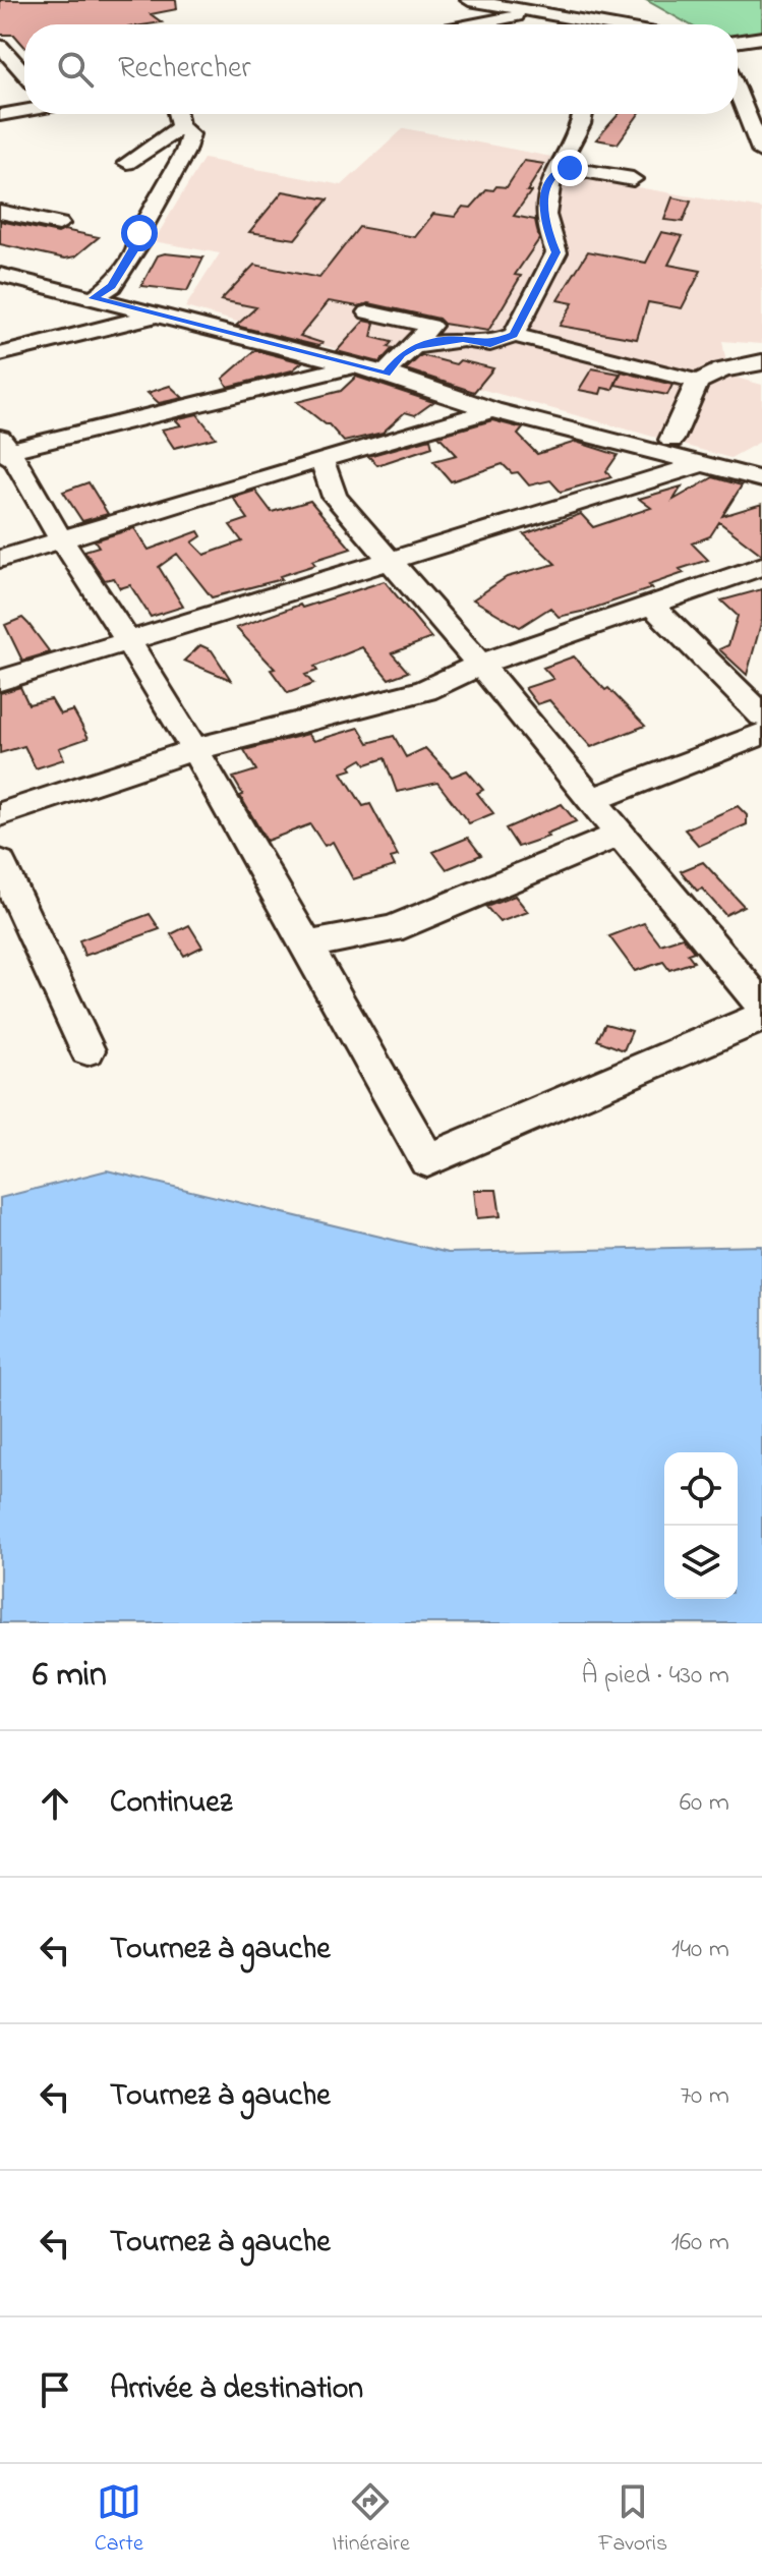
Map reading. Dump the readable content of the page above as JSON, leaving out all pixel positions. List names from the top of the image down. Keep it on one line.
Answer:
{"page":{"search":"Rechercher","heading":["6 min","À pied · 430 m"],"list":[["Continuez","60 m"],["Tournez à gauche","140 m"],["Tournez à gauche","70 m"],["Tournez à gauche","160 m"],"Arrivée à destination"],"nav":["Carte","Itinéraire","Favoris"]}}
